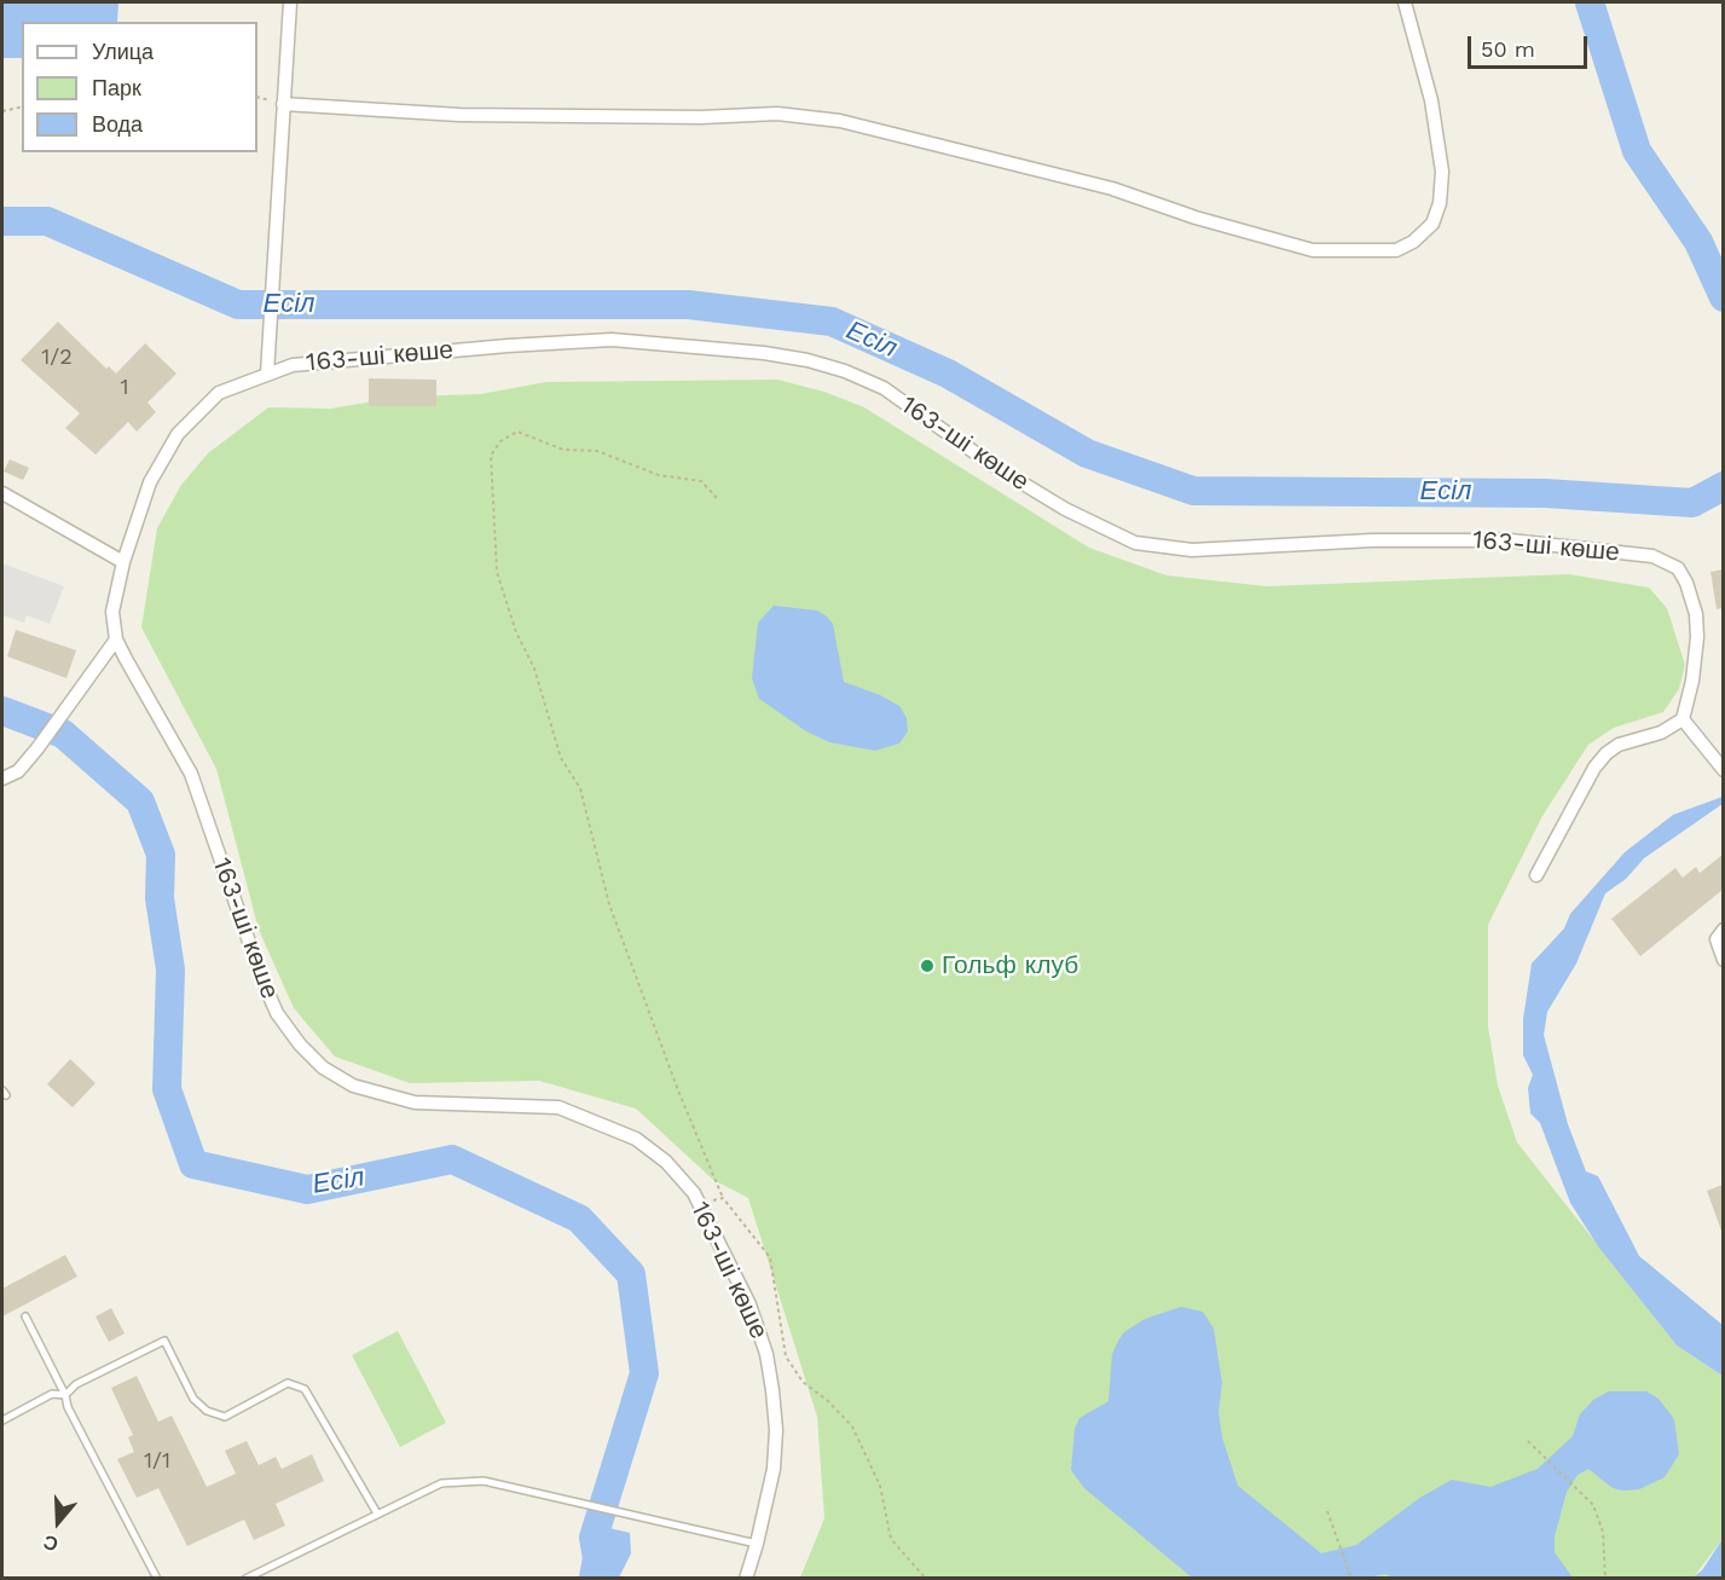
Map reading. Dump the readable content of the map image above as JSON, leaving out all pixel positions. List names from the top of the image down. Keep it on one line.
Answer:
{"streets":{"street":["163-ші көше"]},"water":["Есіл"],"places":["Гольф клуб"],"house_numbers":["1/2","1","1/1"],"legend":["Улица","Парк","Вода"],"scale_bar":"50 m","north":"bottom"}
